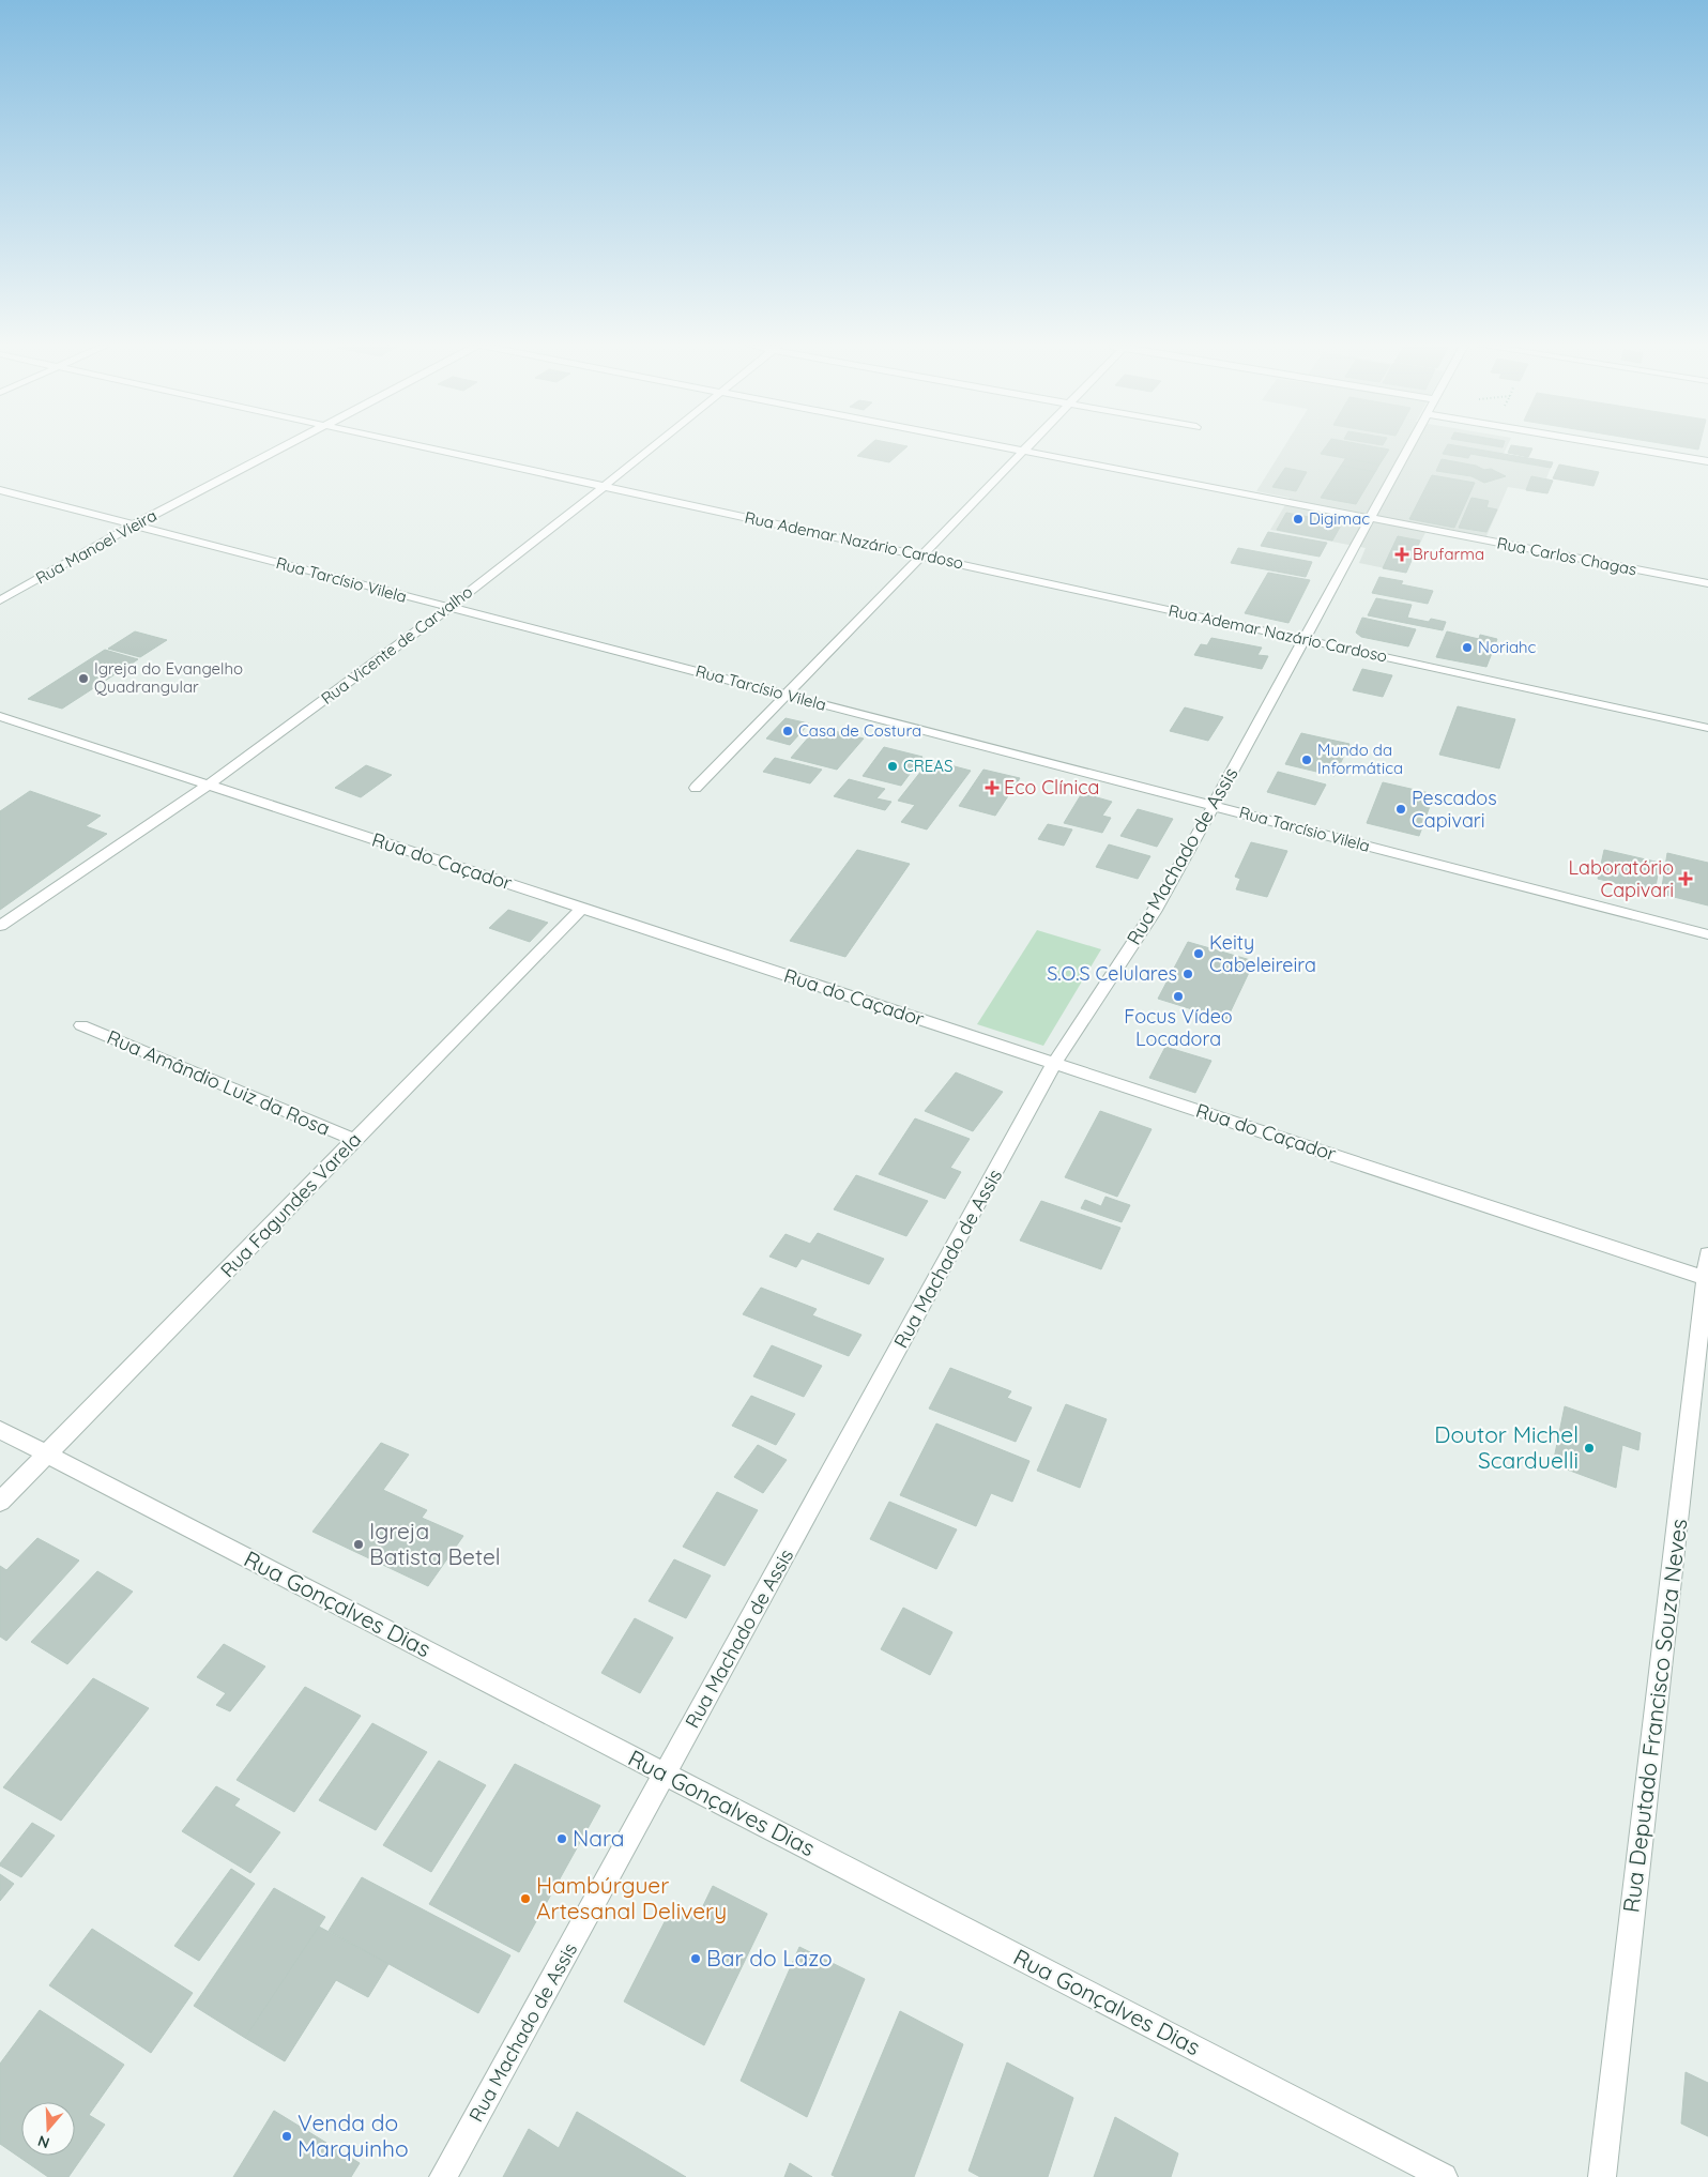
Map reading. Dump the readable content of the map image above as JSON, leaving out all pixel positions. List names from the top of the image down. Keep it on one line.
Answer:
{"streets":{"street":["Rua Ademar Nazário Cardoso","Rua Manoel Vieira","Rua Carlos Chagas","Rua Tarcísio Vilela","Rua Vicente de Carvalho","Rua Machado de Assis","Rua do Caçador","Rua Amândio Luiz da Rosa","Rua Fagundes Varela","Rua Gonçalves Dias","Rua Deputado Francisco Souza Neves"]},"crossings":[["Rua Ademar Nazário Cardoso","Rua Vicente de Carvalho"],["Rua Ademar Nazário Cardoso","Rua Machado de Assis"],["Rua Manoel Vieira","Rua Tarcísio Vilela"],["Rua Carlos Chagas","Rua Machado de Assis"],["Rua Tarcísio Vilela","Rua Vicente de Carvalho"],["Rua Tarcísio Vilela","Rua Machado de Assis"],["Rua Vicente de Carvalho","Rua do Caçador"],["Rua Machado de Assis","Rua do Caçador"],["Rua Machado de Assis","Rua Gonçalves Dias"],["Rua do Caçador","Rua Fagundes Varela"],["Rua do Caçador","Rua Deputado Francisco Souza Neves"],["Rua Amândio Luiz da Rosa","Rua Fagundes Varela"],["Rua Fagundes Varela","Rua Gonçalves Dias"]],"places":{"other":["Digimac","Noriahc","Igreja do Evangelho Quadrangular","Casa de Costura","Mundo da Informática","CREAS","Pescados Capivari","Keity Cabeleireira","S.O.S Celulares","Focus Vídeo Locadora","Doutor Michel Scarduelli","Igreja Batista Betel","Nara","Hambúrguer Artesanal Delivery","Bar do Lazo","Venda do Marquinho"],"health":["Brufarma","Eco Clínica","Laboratório Capivari"]},"north":"bottom"}
